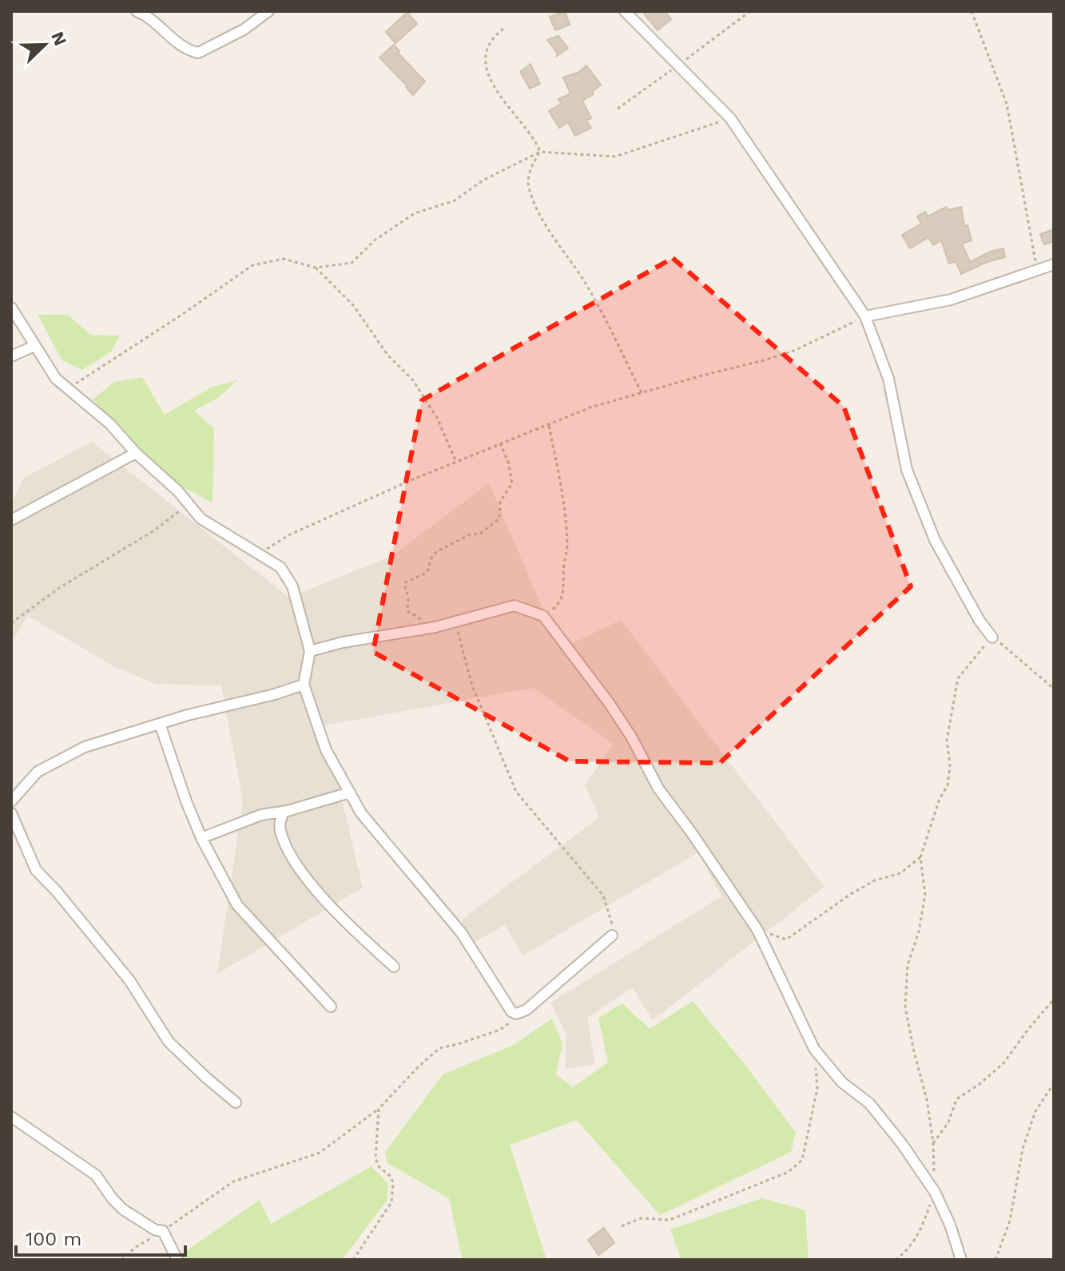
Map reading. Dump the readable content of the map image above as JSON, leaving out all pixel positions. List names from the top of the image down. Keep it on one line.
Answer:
{"scale_bar":"100 m","north":"top right"}
